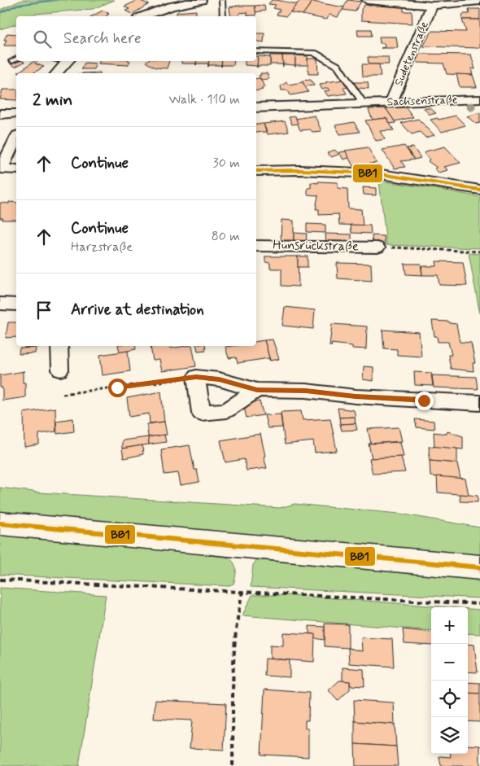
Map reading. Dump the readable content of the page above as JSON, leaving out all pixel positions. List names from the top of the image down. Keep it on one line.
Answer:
{"streets":{"street":["Sudetenstraße","Sachsenstraße","Hunsrückstraße"]},"crossings":[["Sudetenstraße","Sachsenstraße"]],"lines":["transit line BB1"],"page":{"search":"Search here","heading":["2 min","Walk · 110 m"],"list":[["Continue","30 m"],["Continue","Harzstraße","80 m"],"Arrive at destination"],"map_buttons":["+","−"]}}
